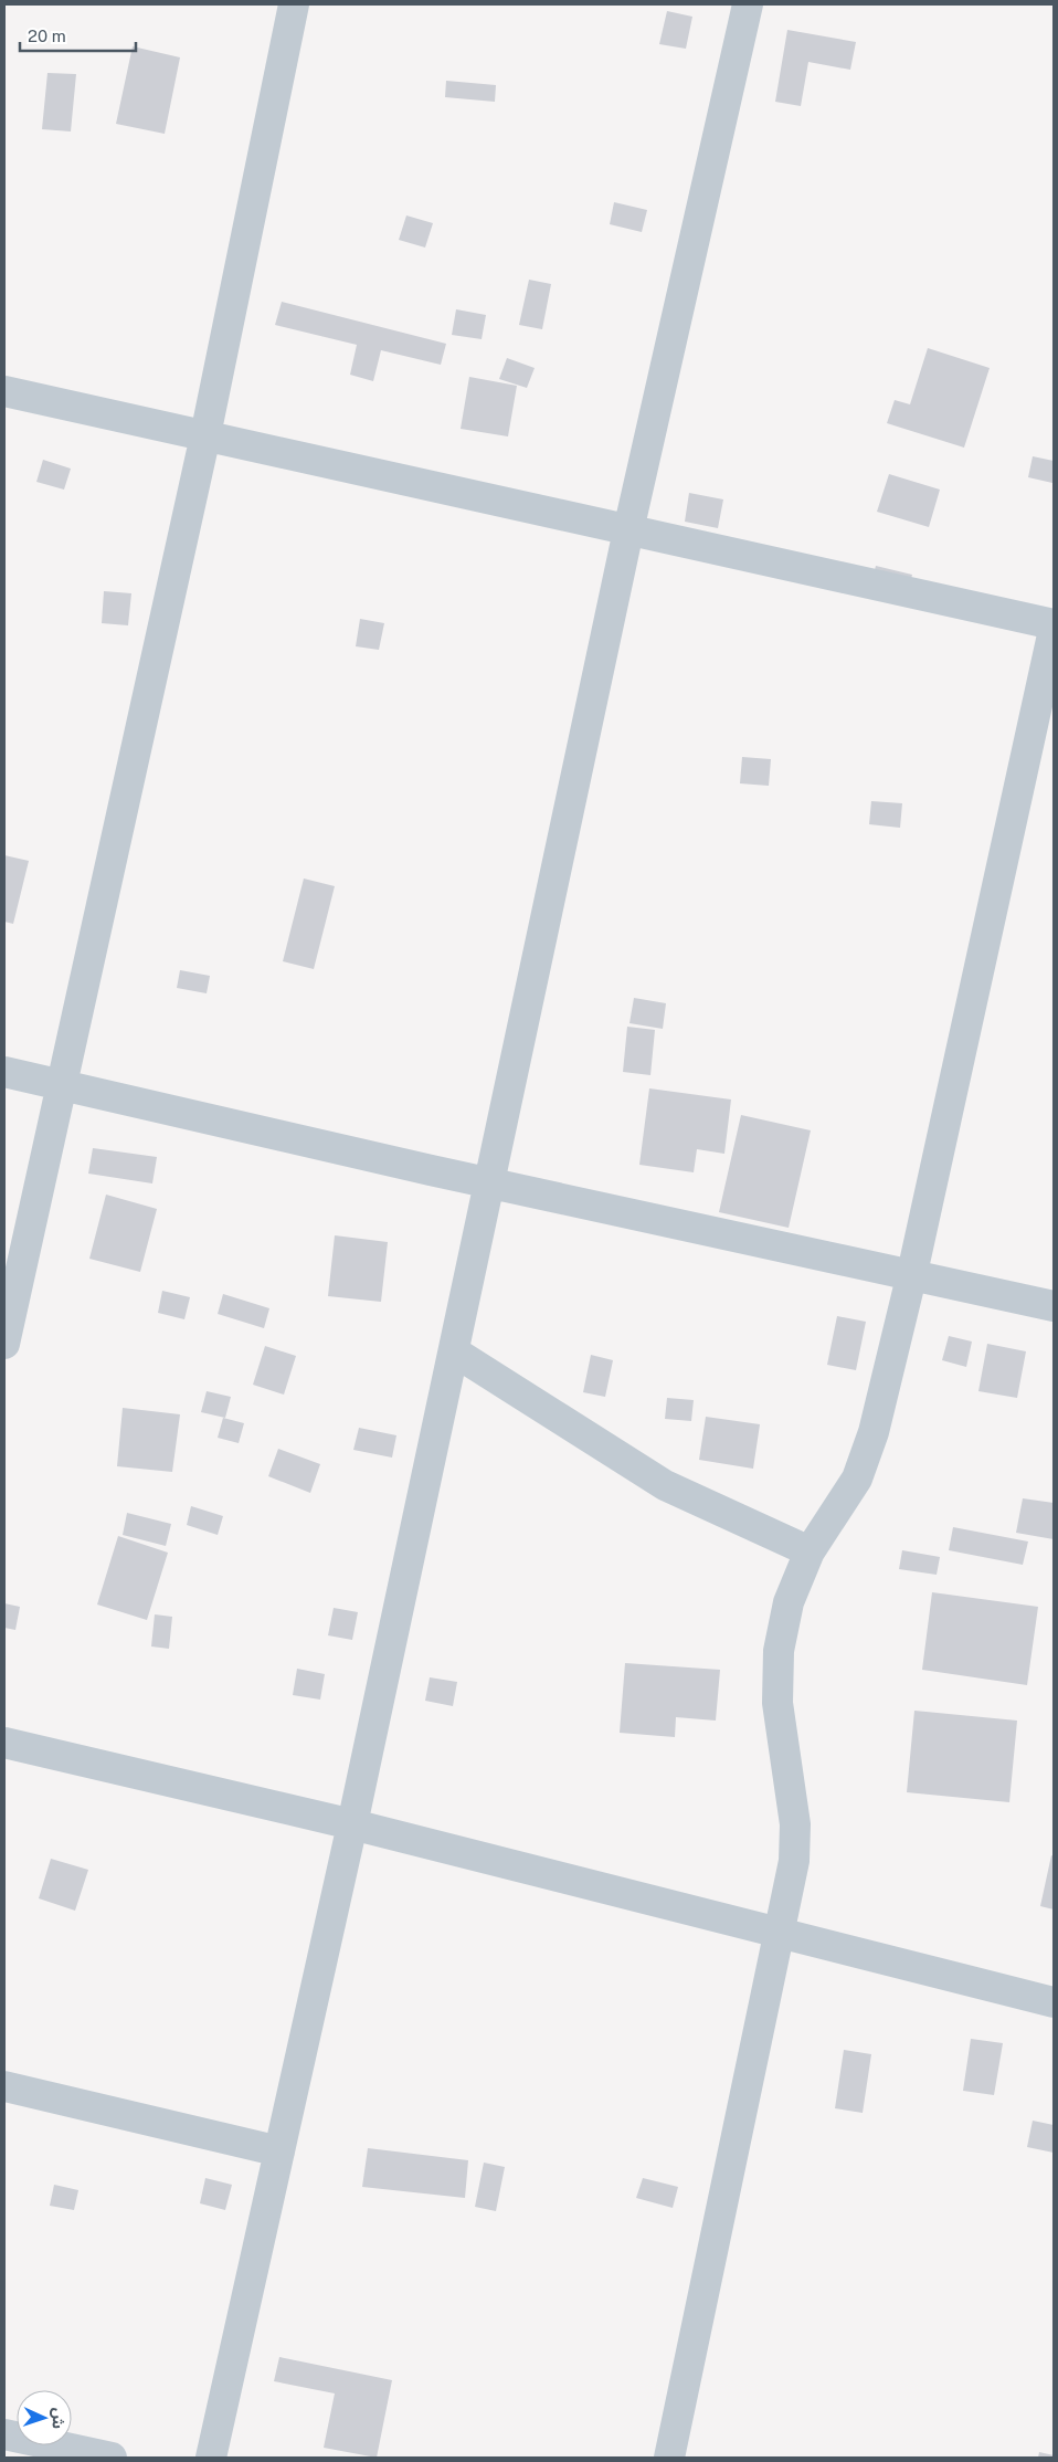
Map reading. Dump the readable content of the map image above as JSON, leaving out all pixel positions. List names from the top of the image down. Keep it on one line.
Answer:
{"scale_bar":"20 m","north":"right"}
